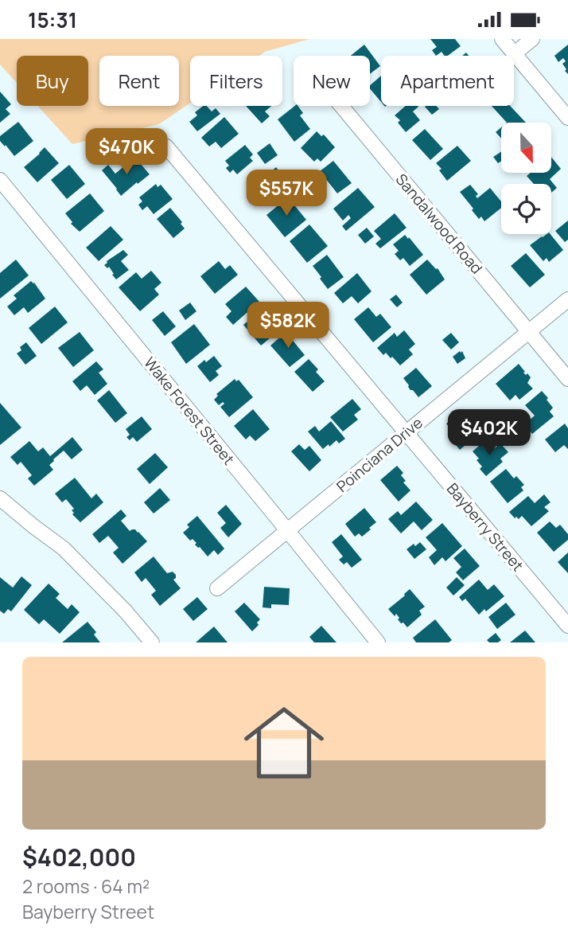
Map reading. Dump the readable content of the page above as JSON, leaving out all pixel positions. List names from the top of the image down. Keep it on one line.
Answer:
{"streets":{"street":["Sandalwood Road","Wake Forest Street","Poinciana Drive","Bayberry Street"]},"crossings":[["Sandalwood Road","Poinciana Drive"],["Wake Forest Street","Poinciana Drive"],["Poinciana Drive","Bayberry Street"]],"north":"bottom","page":{"status":"15:31","chip":["Buy","Rent","Filters","New","Apartment"],"price":["$470K","$557K","$582K","$402K"],"list":[{"name":"$402,000","note":"2 rooms · 64 m² · Bayberry Street"}]}}
